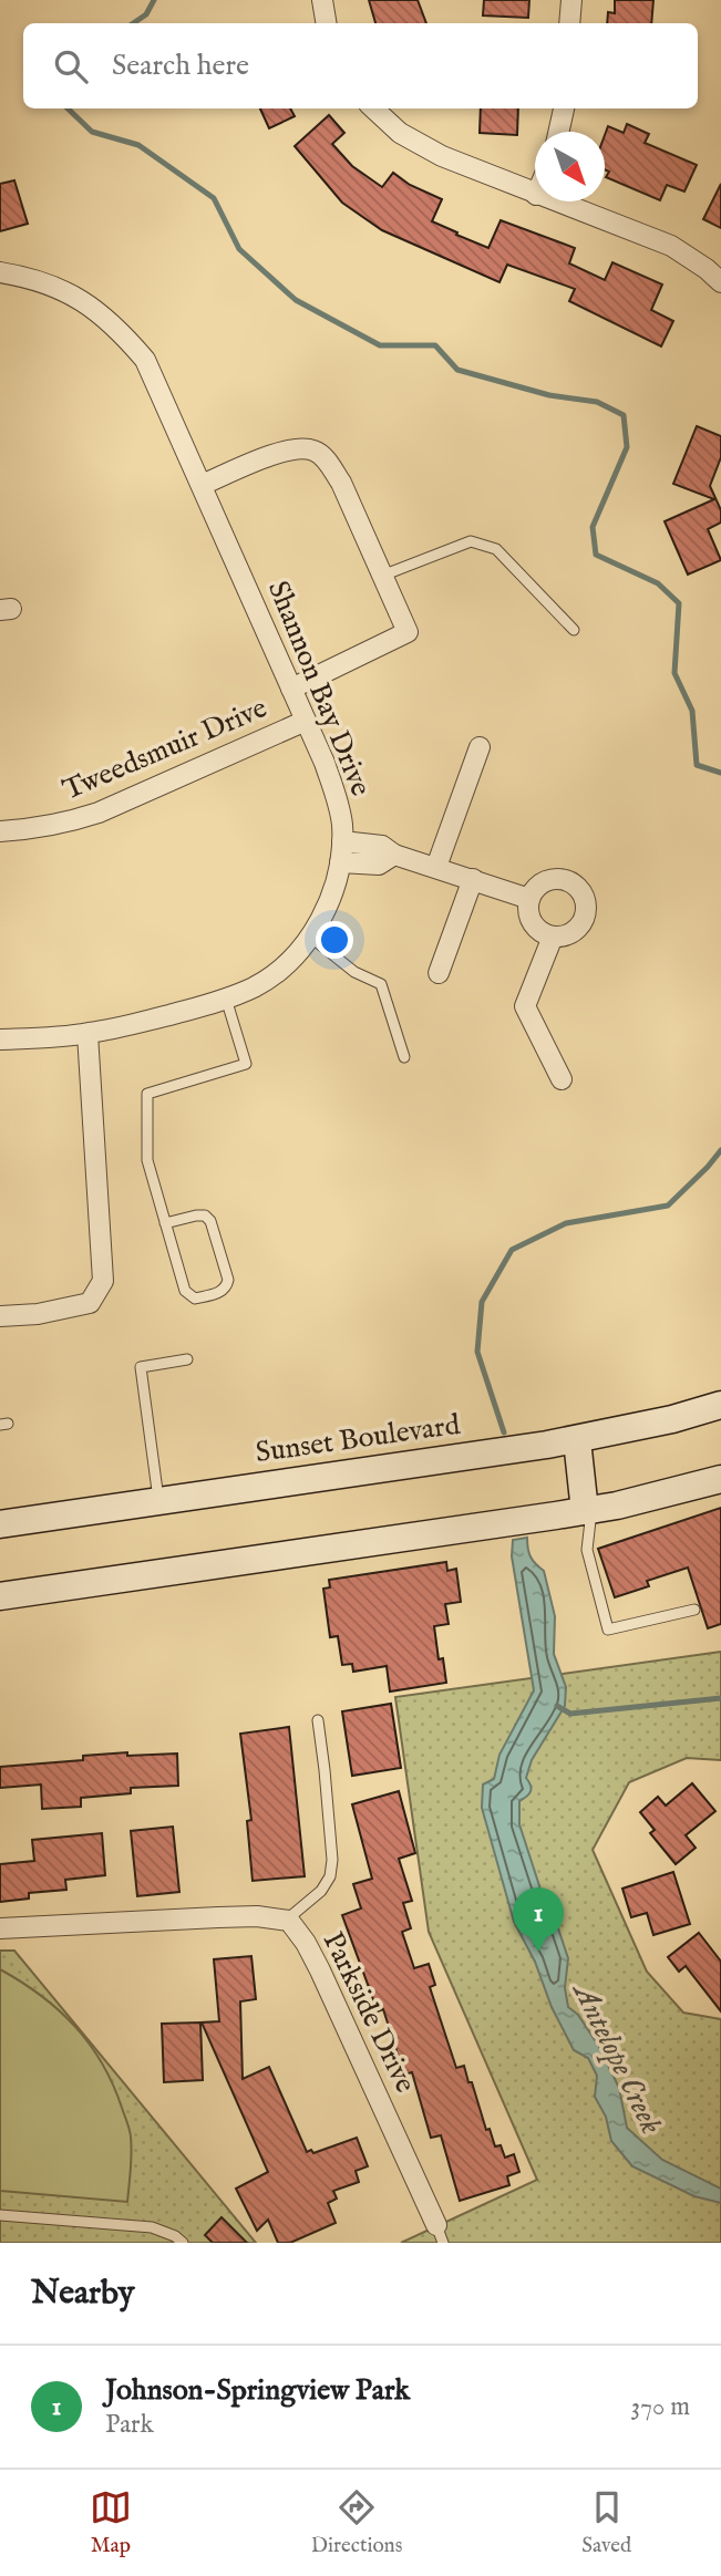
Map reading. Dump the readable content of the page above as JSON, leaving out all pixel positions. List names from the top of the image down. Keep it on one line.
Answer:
{"streets":{"main road":["Sunset Boulevard"],"street":["Shannon Bay Drive","Tweedsmuir Drive","Parkside Drive"]},"crossings":[["Shannon Bay Drive","Tweedsmuir Drive"]],"water":["Antelope Creek"],"north":"bottom right","page":{"search":"Search here","pins":"1","heading":"Nearby","list":[{"mark":"1","name":"Johnson-Springview Park","note":"Park","value":"370 m"}],"nav":["Map","Directions","Saved"]}}
